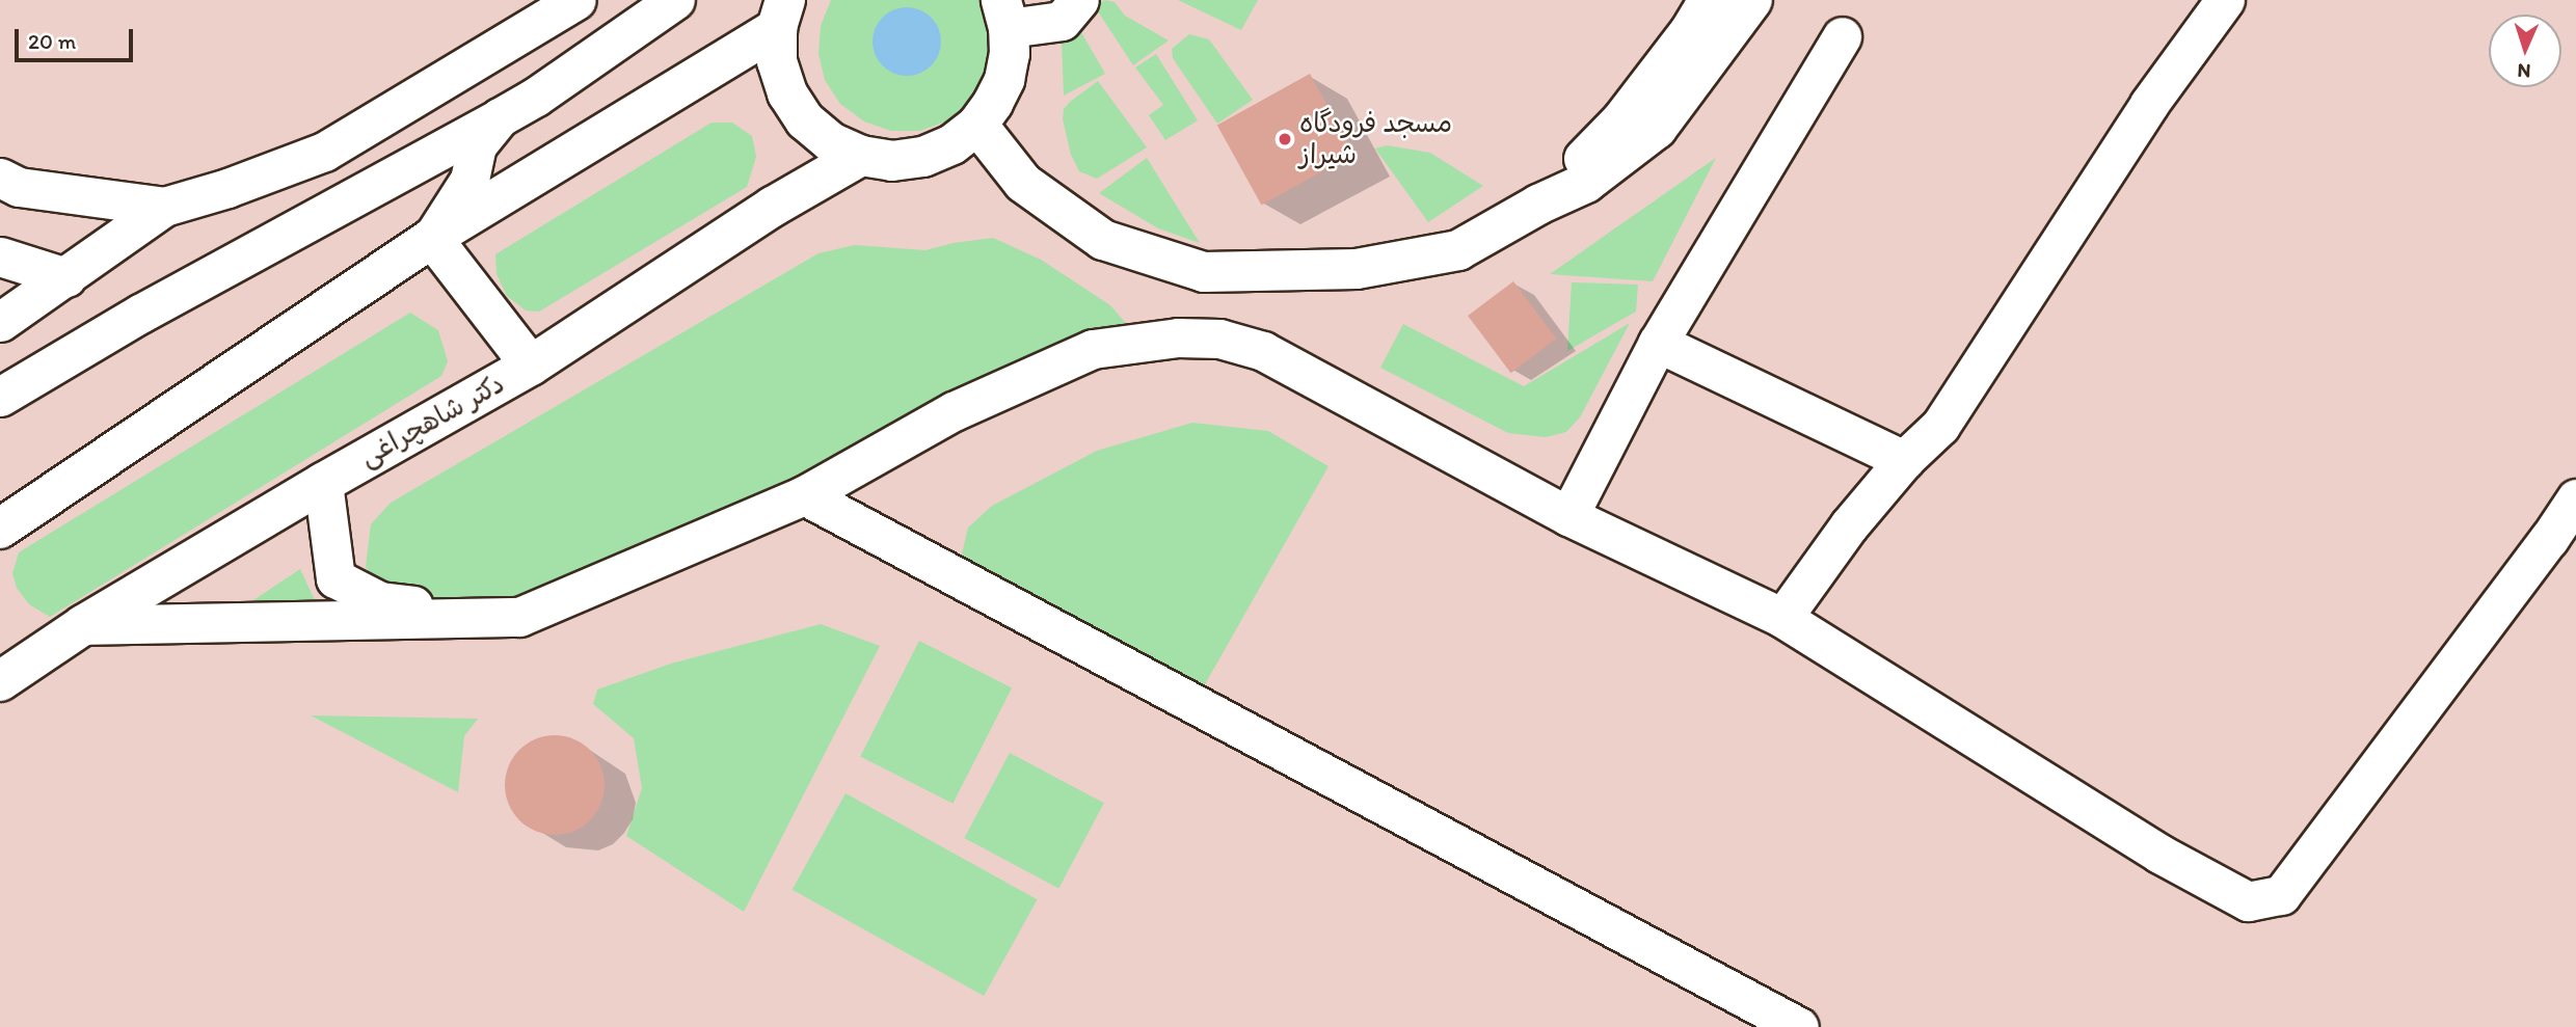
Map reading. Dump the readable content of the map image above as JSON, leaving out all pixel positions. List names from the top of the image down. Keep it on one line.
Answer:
{"streets":{"main road":["دکتر شاهچراغی"]},"places":["مسجد فرودگاه شیراز"],"scale_bar":"20 m","north":"bottom"}
